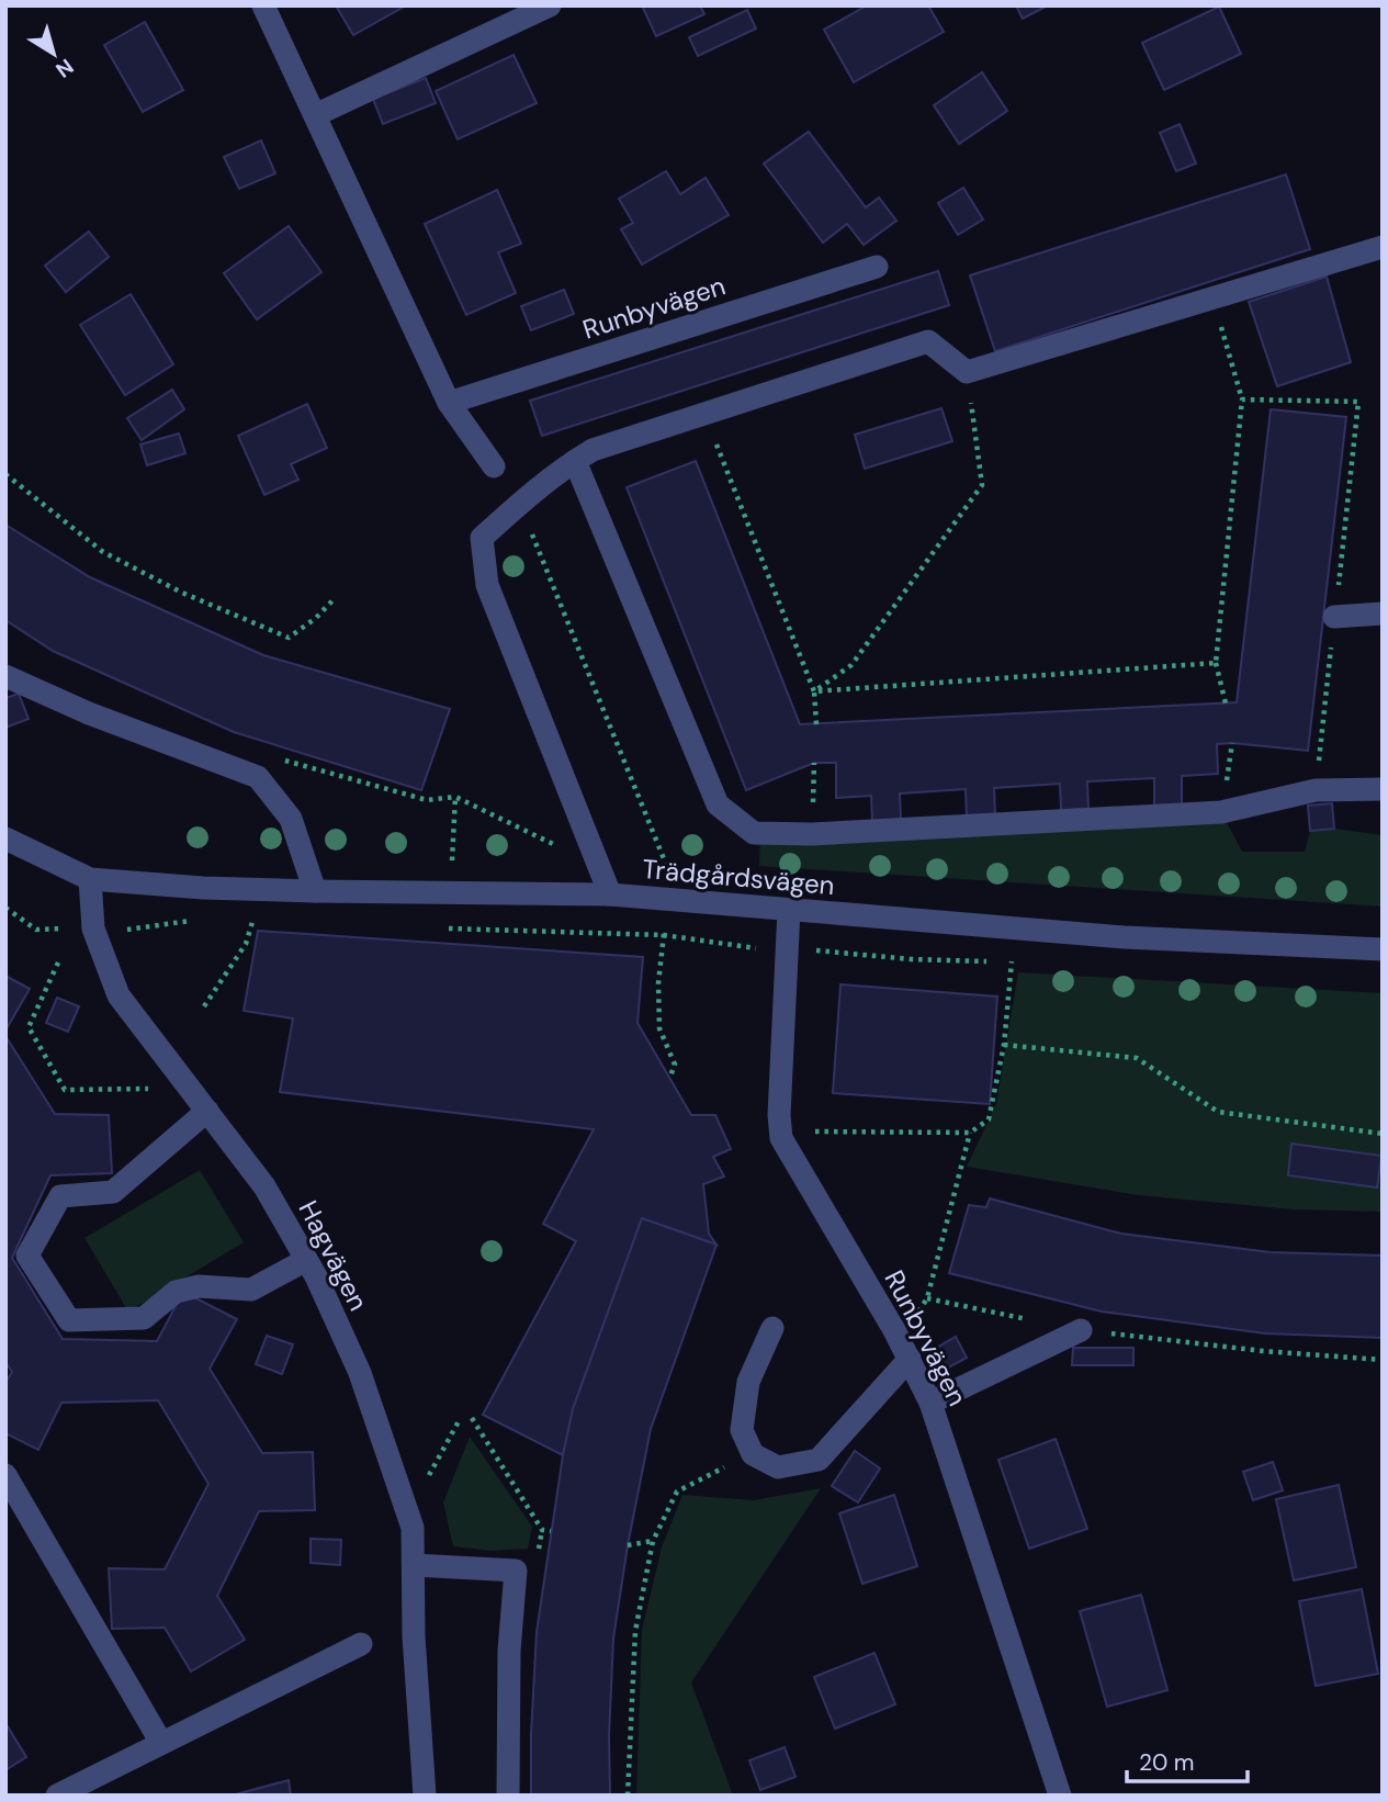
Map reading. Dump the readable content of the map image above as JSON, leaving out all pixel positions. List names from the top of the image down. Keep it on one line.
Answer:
{"streets":{"street":["Runbyvägen","Trädgårdsvägen","Hagvägen"]},"crossings":[["Runbyvägen","Trädgårdsvägen"],["Trädgårdsvägen","Hagvägen"]],"scale_bar":"20 m","north":"bottom right"}
